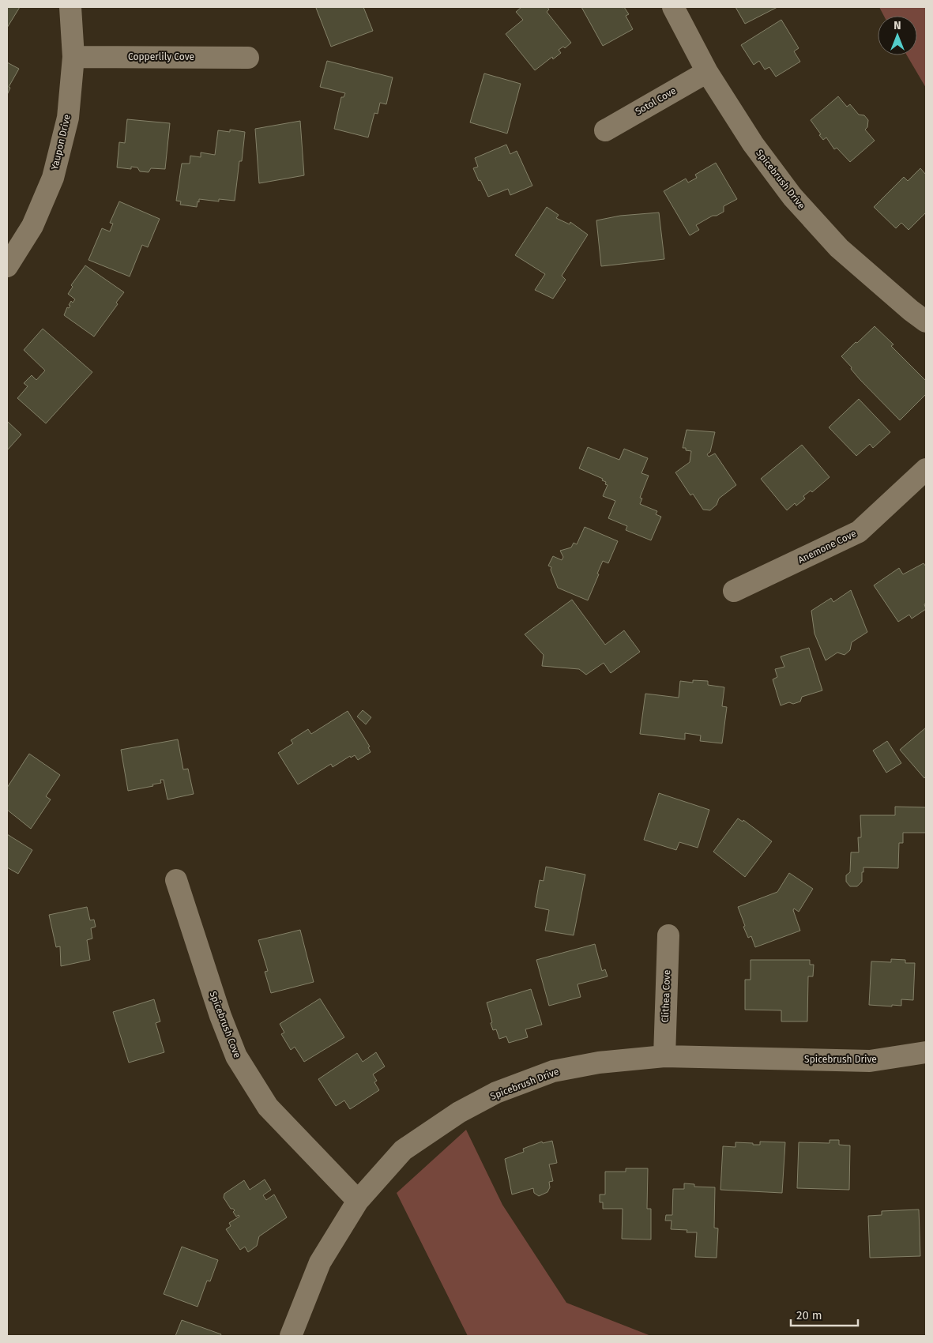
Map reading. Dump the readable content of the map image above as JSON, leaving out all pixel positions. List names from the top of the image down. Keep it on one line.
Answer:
{"streets":{"street":["Copperlily Cove","Sotol Cove","Yaupon Drive","Spicebrush Drive","Anemone Cove","Clithea Cove","Spicebrush Cove"]},"crossings":[["Copperlily Cove","Yaupon Drive"],["Sotol Cove","Spicebrush Drive"],["Spicebrush Drive","Clithea Cove"],["Spicebrush Drive","Spicebrush Cove"]],"scale_bar":"20 m","north":"top"}
